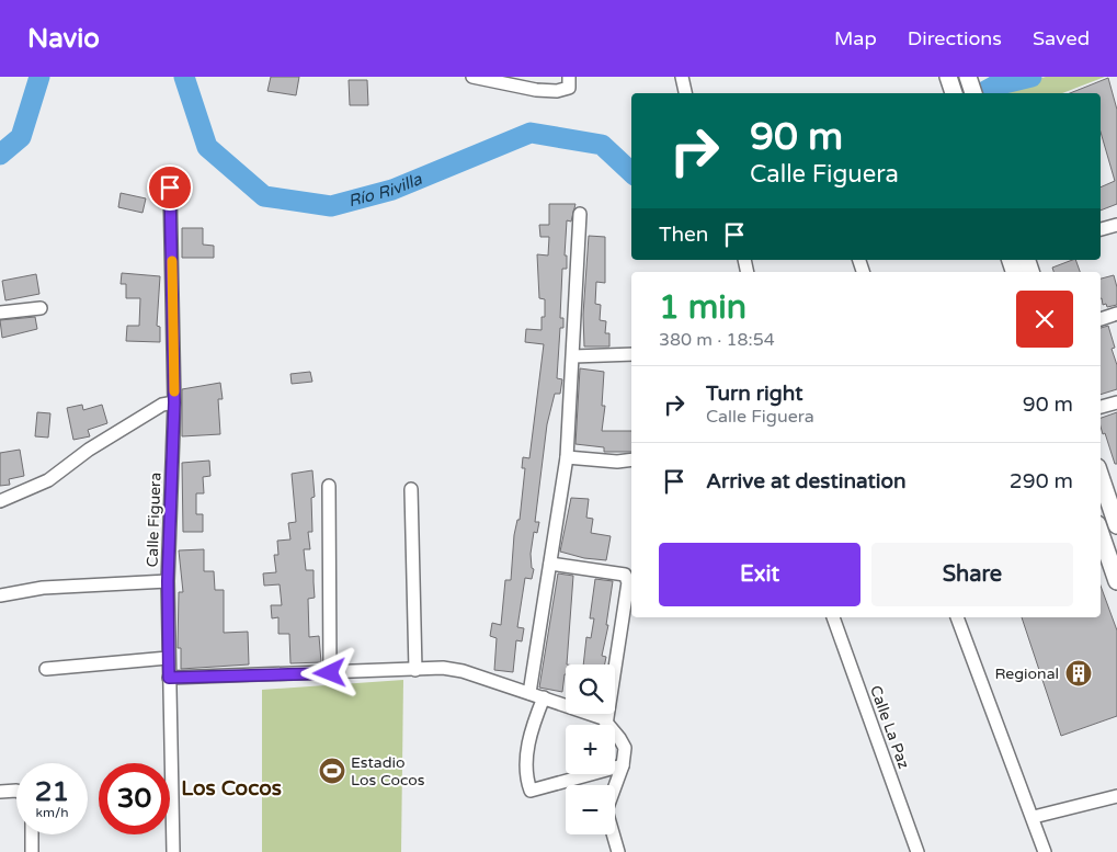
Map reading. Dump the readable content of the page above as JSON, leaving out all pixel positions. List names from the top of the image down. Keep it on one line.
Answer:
{"streets":{"street":["Calle Figuera","Calle La Paz"]},"districts":["Los Cocos"],"water":["Río Rivilla"],"places":{"building":["Regional"],"sports":["Estadio Los Cocos"]},"page":{"header":"Navio","nav":["Map","Directions","Saved"],"turn":["90 m","Calle Figuera"],"then":"Then","heading":["1 min","380 m · 18:54"],"list":[{"name":"Turn right","note":"Calle Figuera","value":"90 m"},{"name":"Arrive at destination","value":"290 m"}],"buttons":["Exit","Share"],"map_buttons":["+","−"],"speed":"21 km/h","limit":"30"}}
